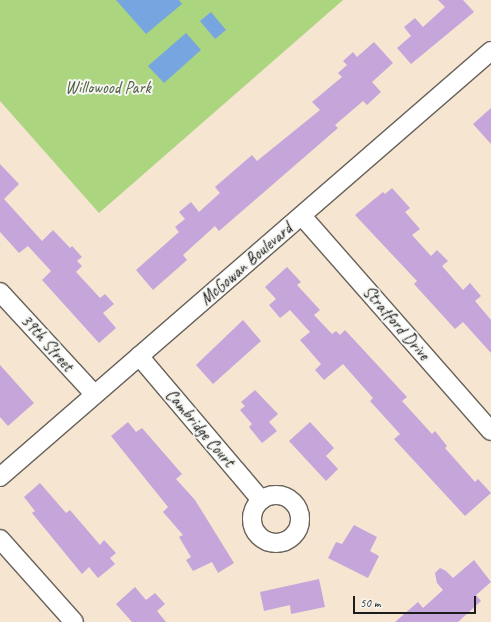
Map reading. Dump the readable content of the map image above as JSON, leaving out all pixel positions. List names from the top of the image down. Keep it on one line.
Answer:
{"streets":{"street":["McGowan Boulevard","Stratford Drive","39th Street","Cambridge Court"]},"crossings":[["McGowan Boulevard","Stratford Drive"],["McGowan Boulevard","39th Street"],["McGowan Boulevard","Cambridge Court"]],"parks":["Willowood Park"],"scale_bar":"50 m"}
